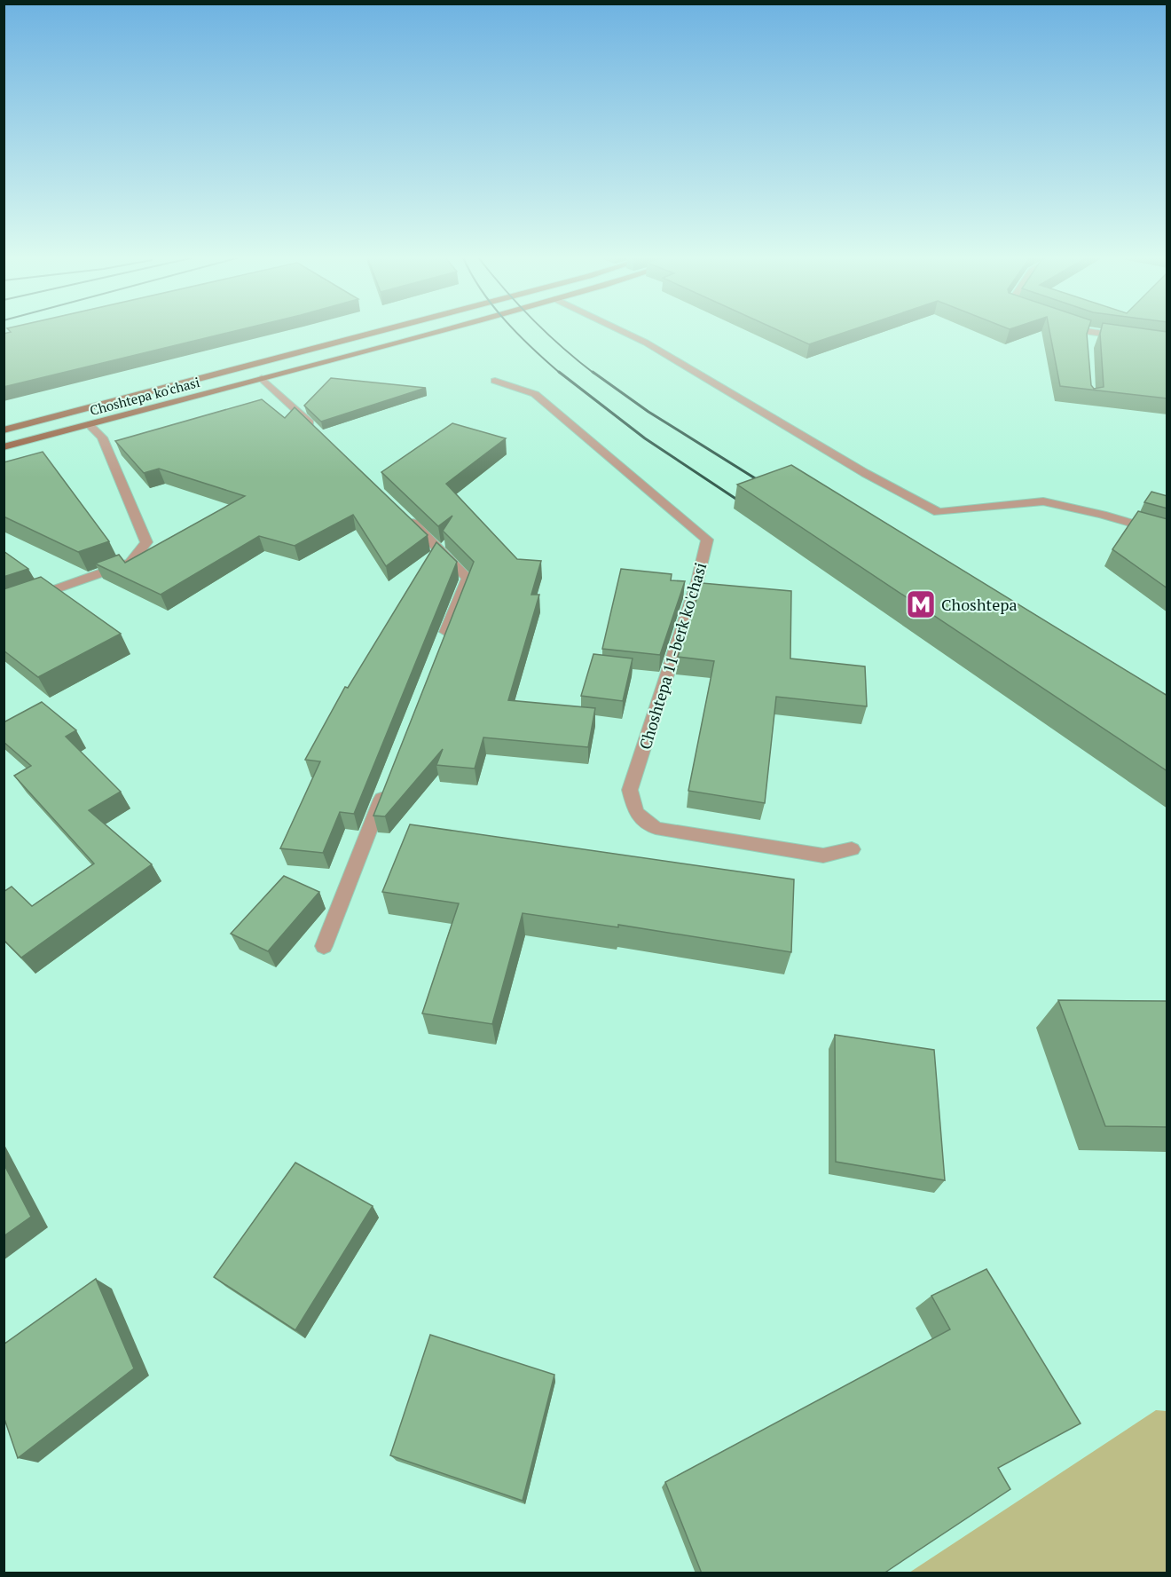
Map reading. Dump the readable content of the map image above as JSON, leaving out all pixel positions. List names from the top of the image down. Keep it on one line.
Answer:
{"streets":{"main road":["Choshtepa ko'chasi"],"street":["Choshtepa 11-berk ko'chasi"]},"places":{"metro station":["Choshtepa"]}}
